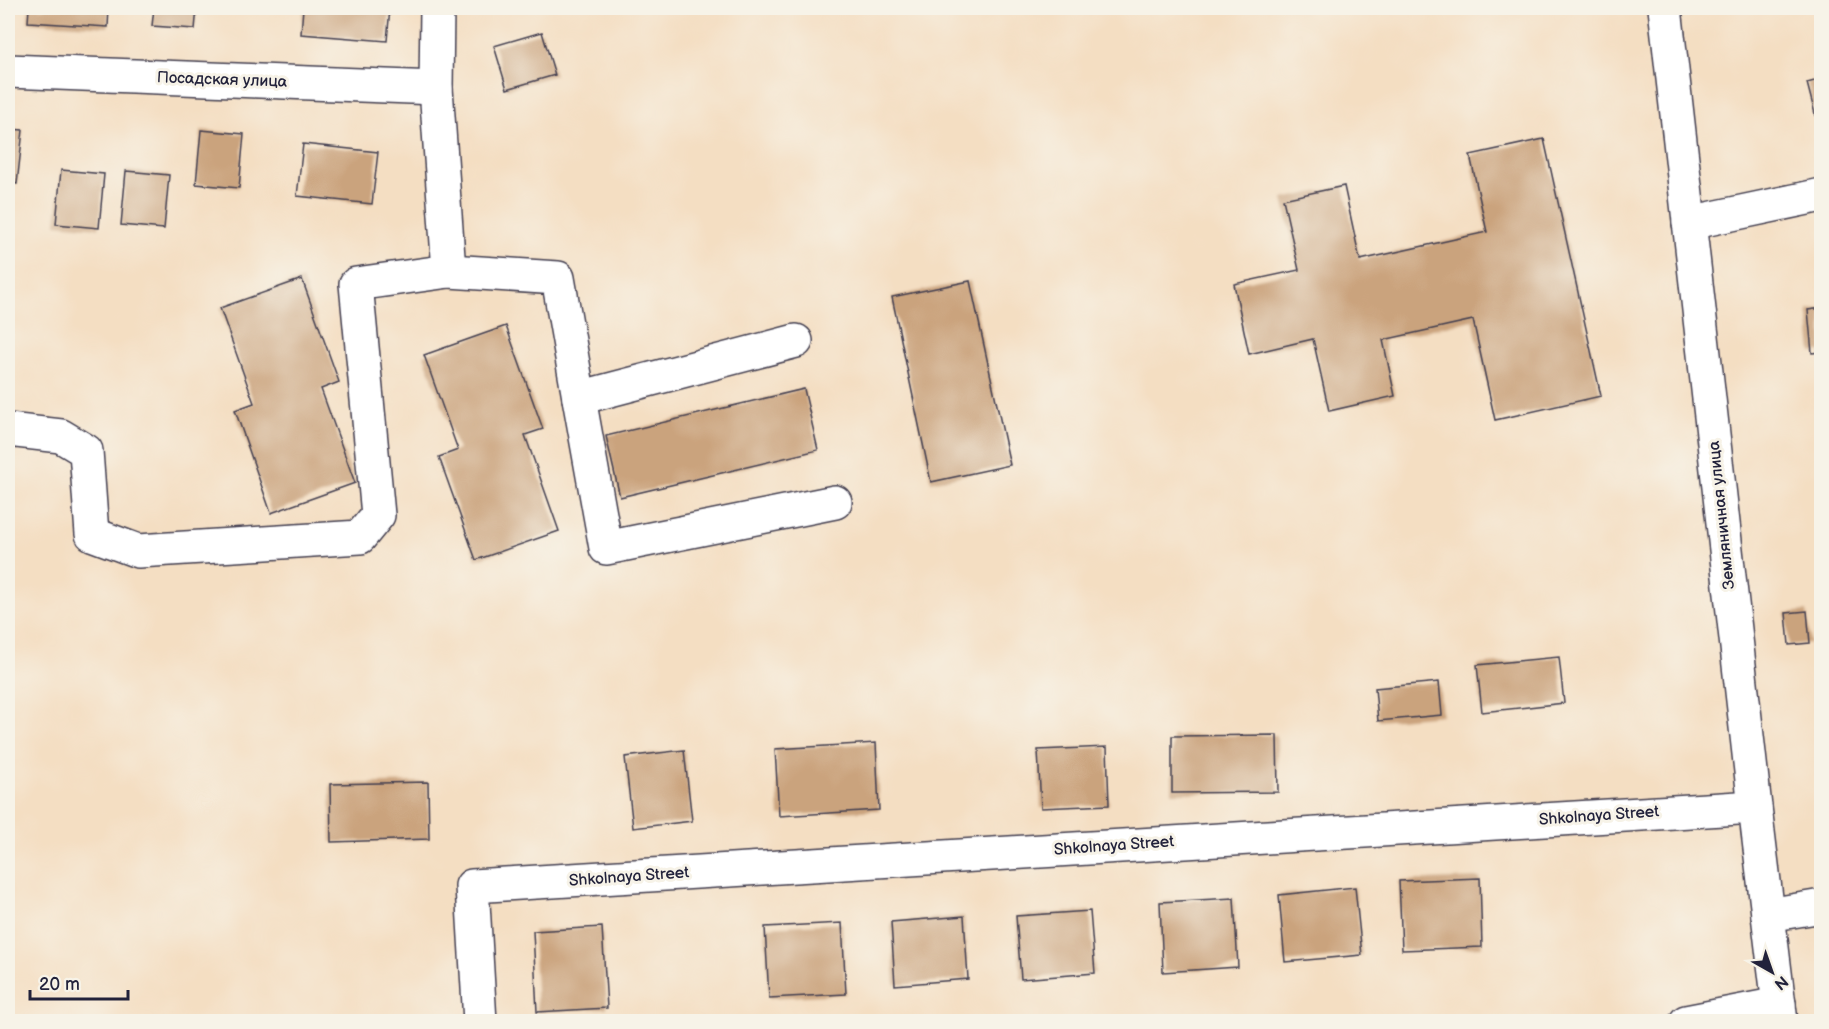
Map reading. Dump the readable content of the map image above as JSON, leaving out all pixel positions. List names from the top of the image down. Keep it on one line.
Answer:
{"streets":{"street":["Посадская улица","Земляничная улица","Shkolnaya Street"]},"crossings":[["Земляничная улица","Shkolnaya Street"]],"scale_bar":"20 m","north":"bottom right"}
